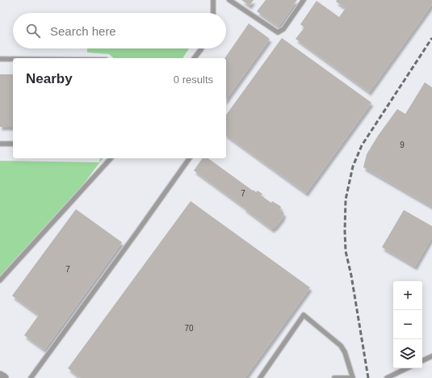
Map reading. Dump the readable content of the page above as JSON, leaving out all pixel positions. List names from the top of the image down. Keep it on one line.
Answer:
{"house_numbers":["9","7","7","70"],"page":{"search":"Search here","heading":["Nearby","0 results"],"map_buttons":["+","−"]}}
